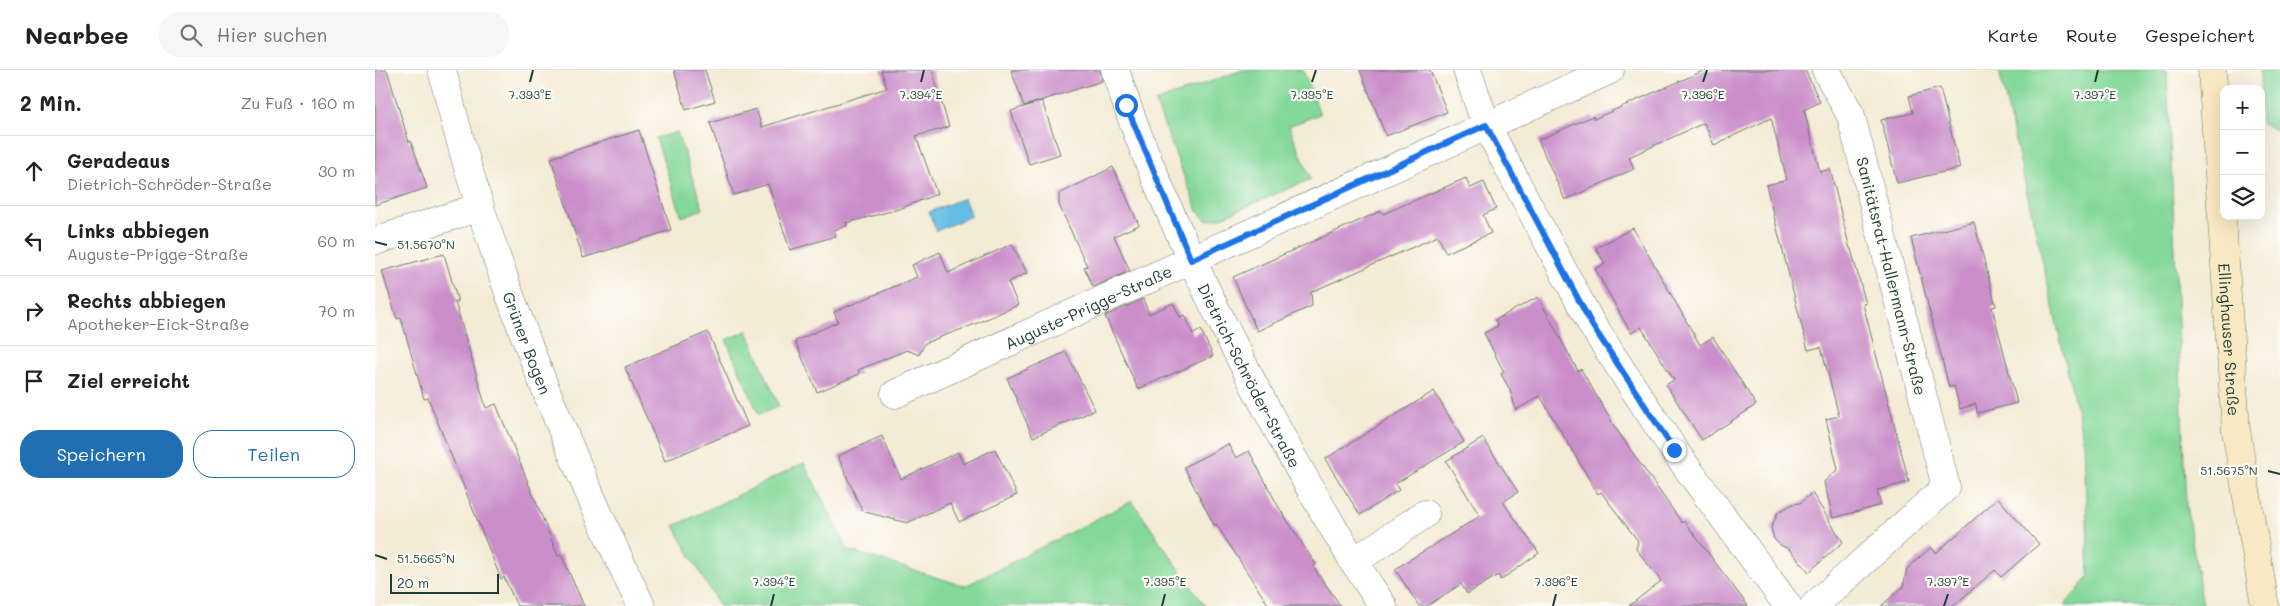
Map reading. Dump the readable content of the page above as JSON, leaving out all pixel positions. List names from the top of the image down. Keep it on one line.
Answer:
{"streets":{"main road":["Ellinghauser Straße"],"street":["Sanitätsrat-Hallermann-Straße","Auguste-Prigge-Straße","Grüner Bogen","Dietrich-Schröder-Straße"]},"crossings":[["Auguste-Prigge-Straße","Dietrich-Schröder-Straße"]],"scale_bar":"20 m","page":{"header":"Nearbee","search":"Hier suchen","nav":["Karte","Route","Gespeichert"],"heading":["2 Min.","Zu Fuß · 160 m"],"map_buttons":["+","−"],"list":[["Geradeaus","Dietrich-Schröder-Straße","30 m"],["Links abbiegen","Auguste-Prigge-Straße","60 m"],["Rechts abbiegen","Apotheker-Eick-Straße","70 m"],"Ziel erreicht"],"buttons":["Speichern","Teilen"],"scale":"20 m"},"coordinates":["7.393°E","7.394°E","7.395°E","7.396°E","7.397°E","51.5670°N","51.5675°N","51.5665°N"]}
